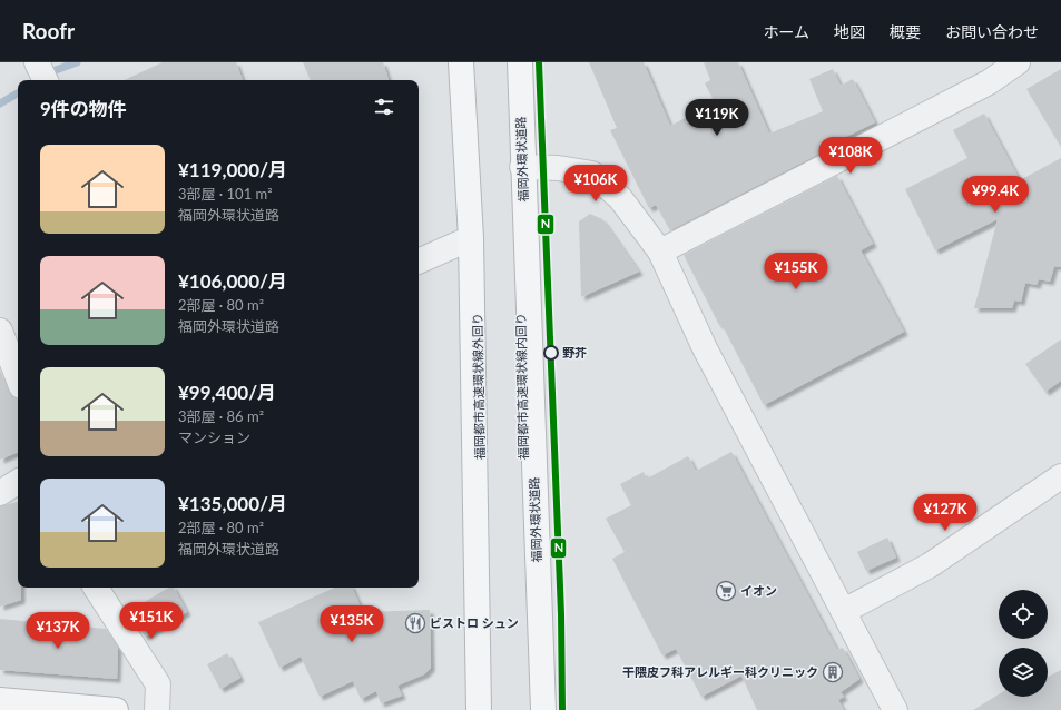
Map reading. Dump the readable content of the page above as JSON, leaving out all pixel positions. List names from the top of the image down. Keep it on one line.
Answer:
{"streets":{"highway":["福岡外環状道路","福岡都市高速環状線外回り","福岡都市高速環状線内回り"]},"places":{"other":["野芥"],"supermarket":["イオン"],"restaurant":["ビストロ シュン"],"building":["干隈皮フ科アレルギー科クリニック"]},"lines":["transit line N"],"page":{"header":"Roofr","nav":["ホーム","地図","概要","お問い合わせ"],"heading":"9件の物件","price":["¥119K","¥108K","¥106K","¥99.4K","¥155K","¥127K","¥151K","¥135K","¥137K"],"list":[{"name":"¥119,000/月","note":"3部屋 · 101 m² · 福岡外環状道路"},{"name":"¥106,000/月","note":"2部屋 · 80 m² · 福岡外環状道路"},{"name":"¥99,400/月","note":"3部屋 · 86 m² · マンション"},{"name":"¥135,000/月","note":"2部屋 · 80 m² · 福岡外環状道路"}]}}
